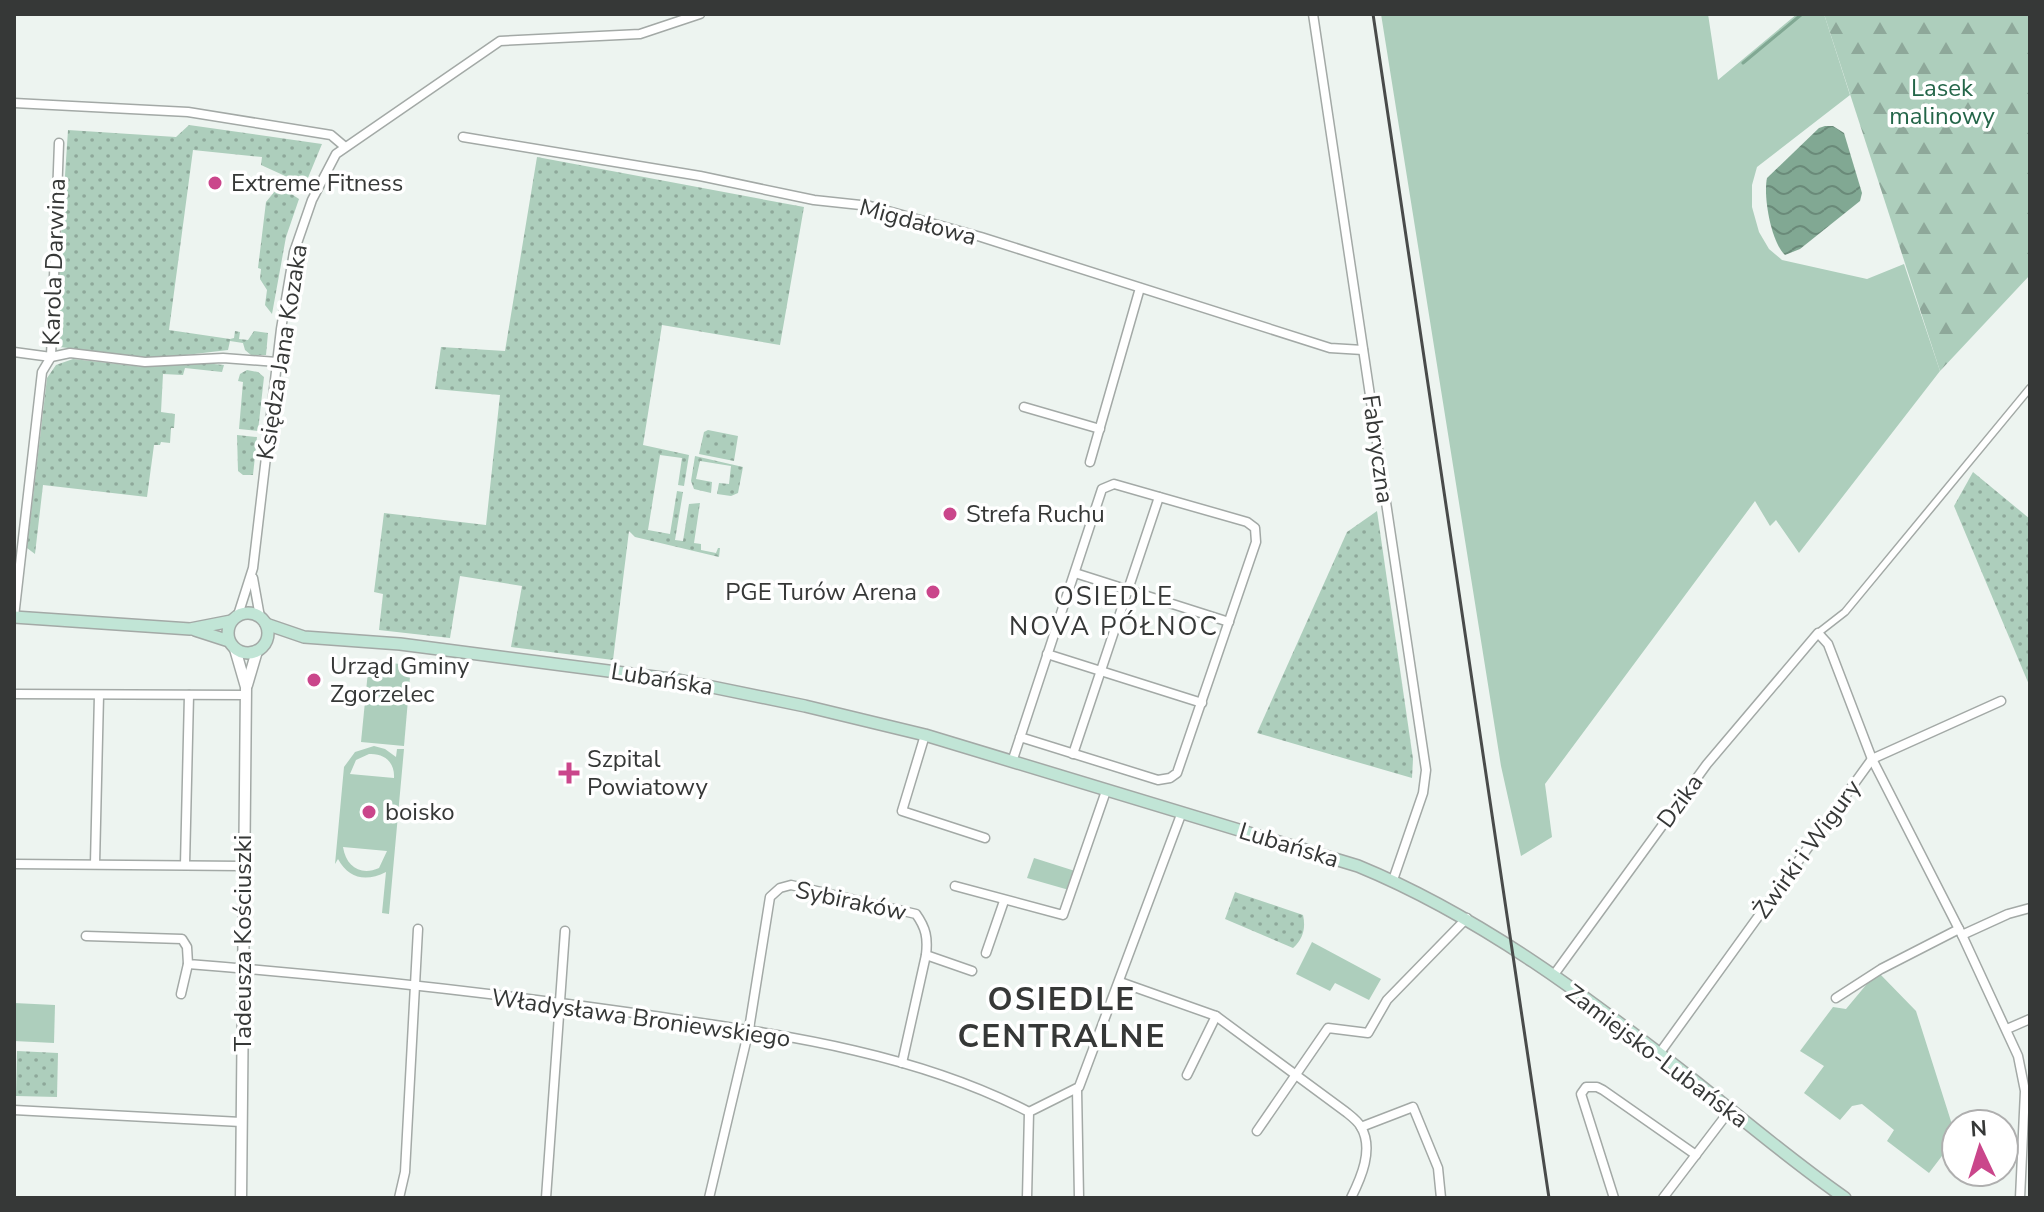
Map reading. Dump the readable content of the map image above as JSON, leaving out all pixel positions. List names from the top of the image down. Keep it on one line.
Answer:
{"streets":{"main road":["Lubańska","Zamiejsko-Lubańska"],"street":["Migdałowa","Karola Darwina","Księdza Jana Kozaka","Fabryczna","Dzika","Żwirki i Wigury","Sybiraków","Tadeusza Kościuszki","Władysława Broniewskiego"]},"crossings":[["Migdałowa","Fabryczna"],["Księdza Jana Kozaka","Lubańska"],["Księdza Jana Kozaka","Tadeusza Kościuszki"],["Fabryczna","Lubańska"],["Lubańska","Tadeusza Kościuszki"],["Lubańska","Zamiejsko-Lubańska"],["Dzika","Zamiejsko-Lubańska"],["Żwirki i Wigury","Zamiejsko-Lubańska"],["Sybiraków","Władysława Broniewskiego"],["Tadeusza Kościuszki","Władysława Broniewskiego"]],"districts":["OSIEDLE NOVA PÓŁNOC","OSIEDLE CENTRALNE"],"parks":["Lasek malinowy"],"places":{"other":["Extreme Fitness","Strefa Ruchu","PGE Turów Arena","Urząd Gminy Zgorzelec","boisko"],"health":["Szpital Powiatowy"]},"north":"top"}
